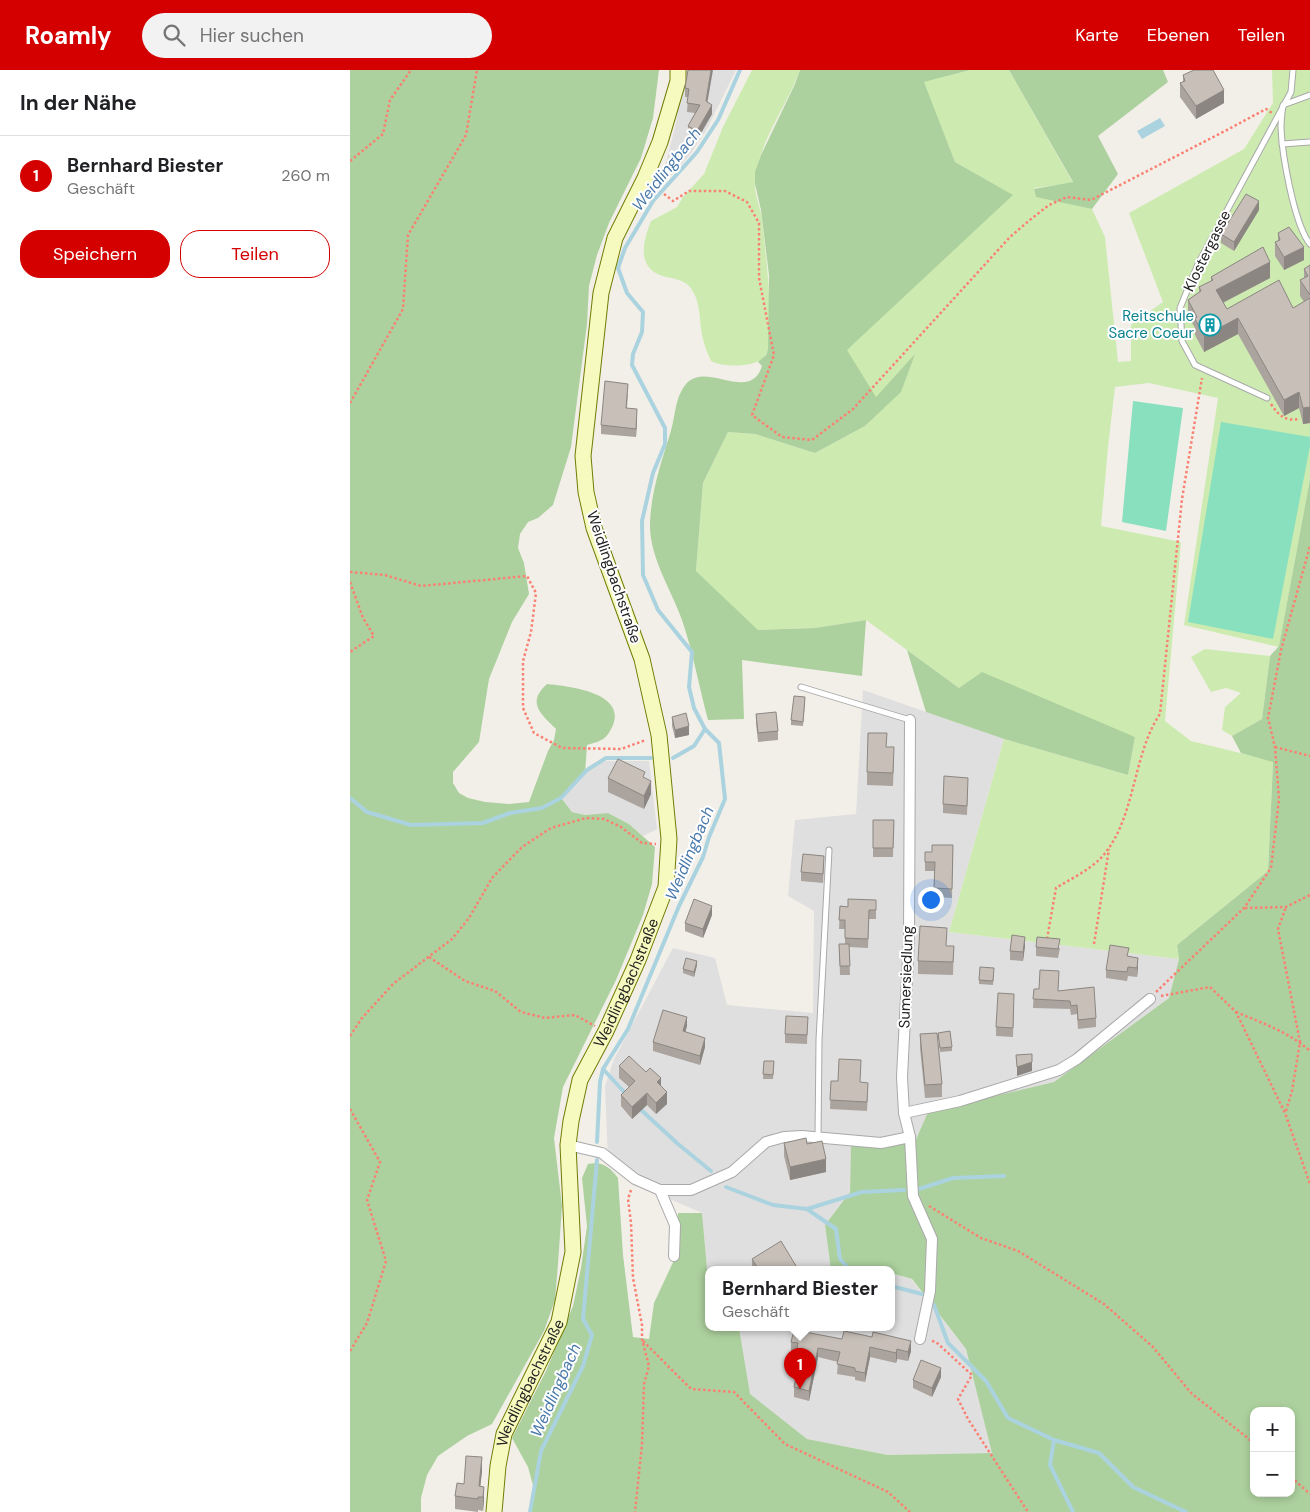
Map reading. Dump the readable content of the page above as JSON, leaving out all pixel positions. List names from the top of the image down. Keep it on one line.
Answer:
{"streets":{"main road":["Weidlingbachstraße"],"street":["Sumersiedlung"],"lane":["Klostergasse"]},"water":["Weidlingbach"],"places":{"building":["Reitschule Sacre Coeur"]},"page":{"header":"Roamly","search":"Hier suchen","nav":["Karte","Ebenen","Teilen"],"heading":"In der Nähe","list":[{"mark":"1","name":"Bernhard Biester","note":"Geschäft","value":"260 m"}],"buttons":["Speichern","Teilen"],"popup":["Bernhard Biester","Geschäft"],"pins":"1","map_buttons":["+","−"]}}
